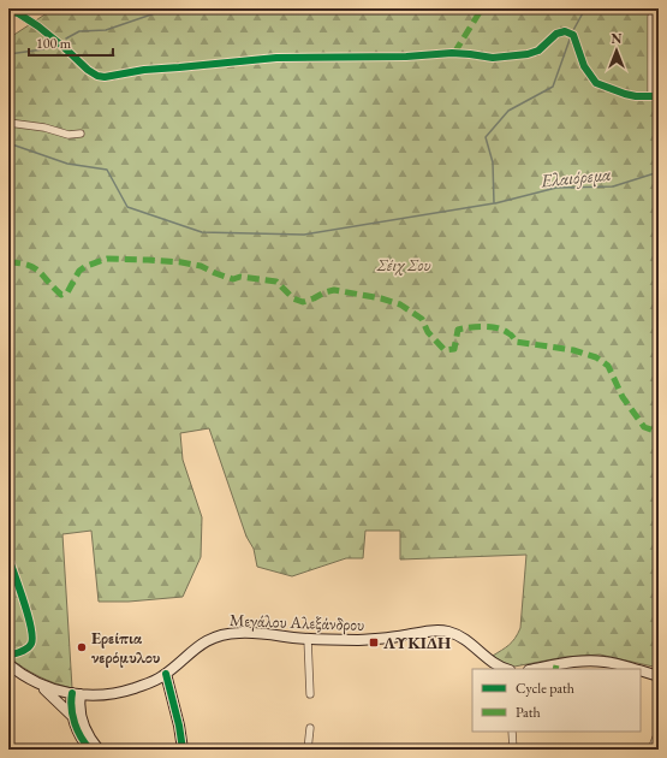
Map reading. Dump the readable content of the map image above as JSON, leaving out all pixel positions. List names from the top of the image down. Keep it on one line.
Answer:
{"streets":{"main road":["Μεγάλου Αλεξάνδρου"]},"water":["Ελαιόρεμα"],"parks":["Σέιχ Σου"],"places":{"transit":["ΛΥΚΙΔΗ"],"other":["Ερείπια νερόμυλου"]},"legend":["Cycle path","Path"],"scale_bar":"100 m","north":"top"}
